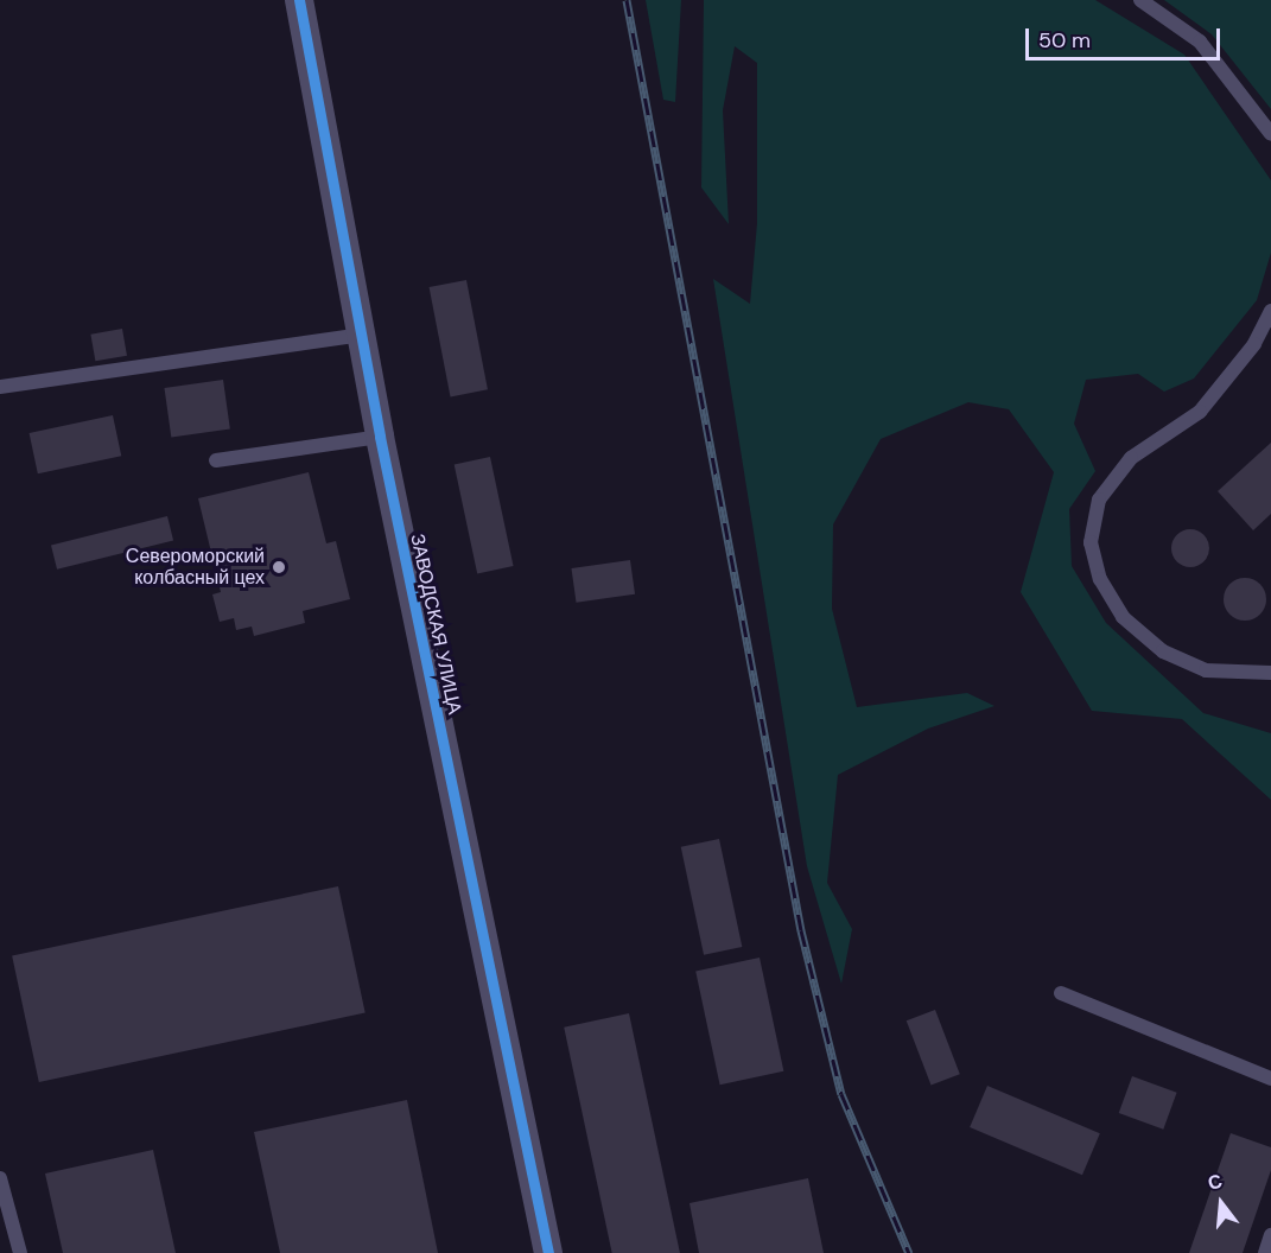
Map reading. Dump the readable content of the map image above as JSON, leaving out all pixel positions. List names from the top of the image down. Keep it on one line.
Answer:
{"streets":{"street":["ЗАВОДСКАЯ УЛИЦА"]},"places":["Североморский колбасный цех"],"scale_bar":"50 m","north":"top"}
